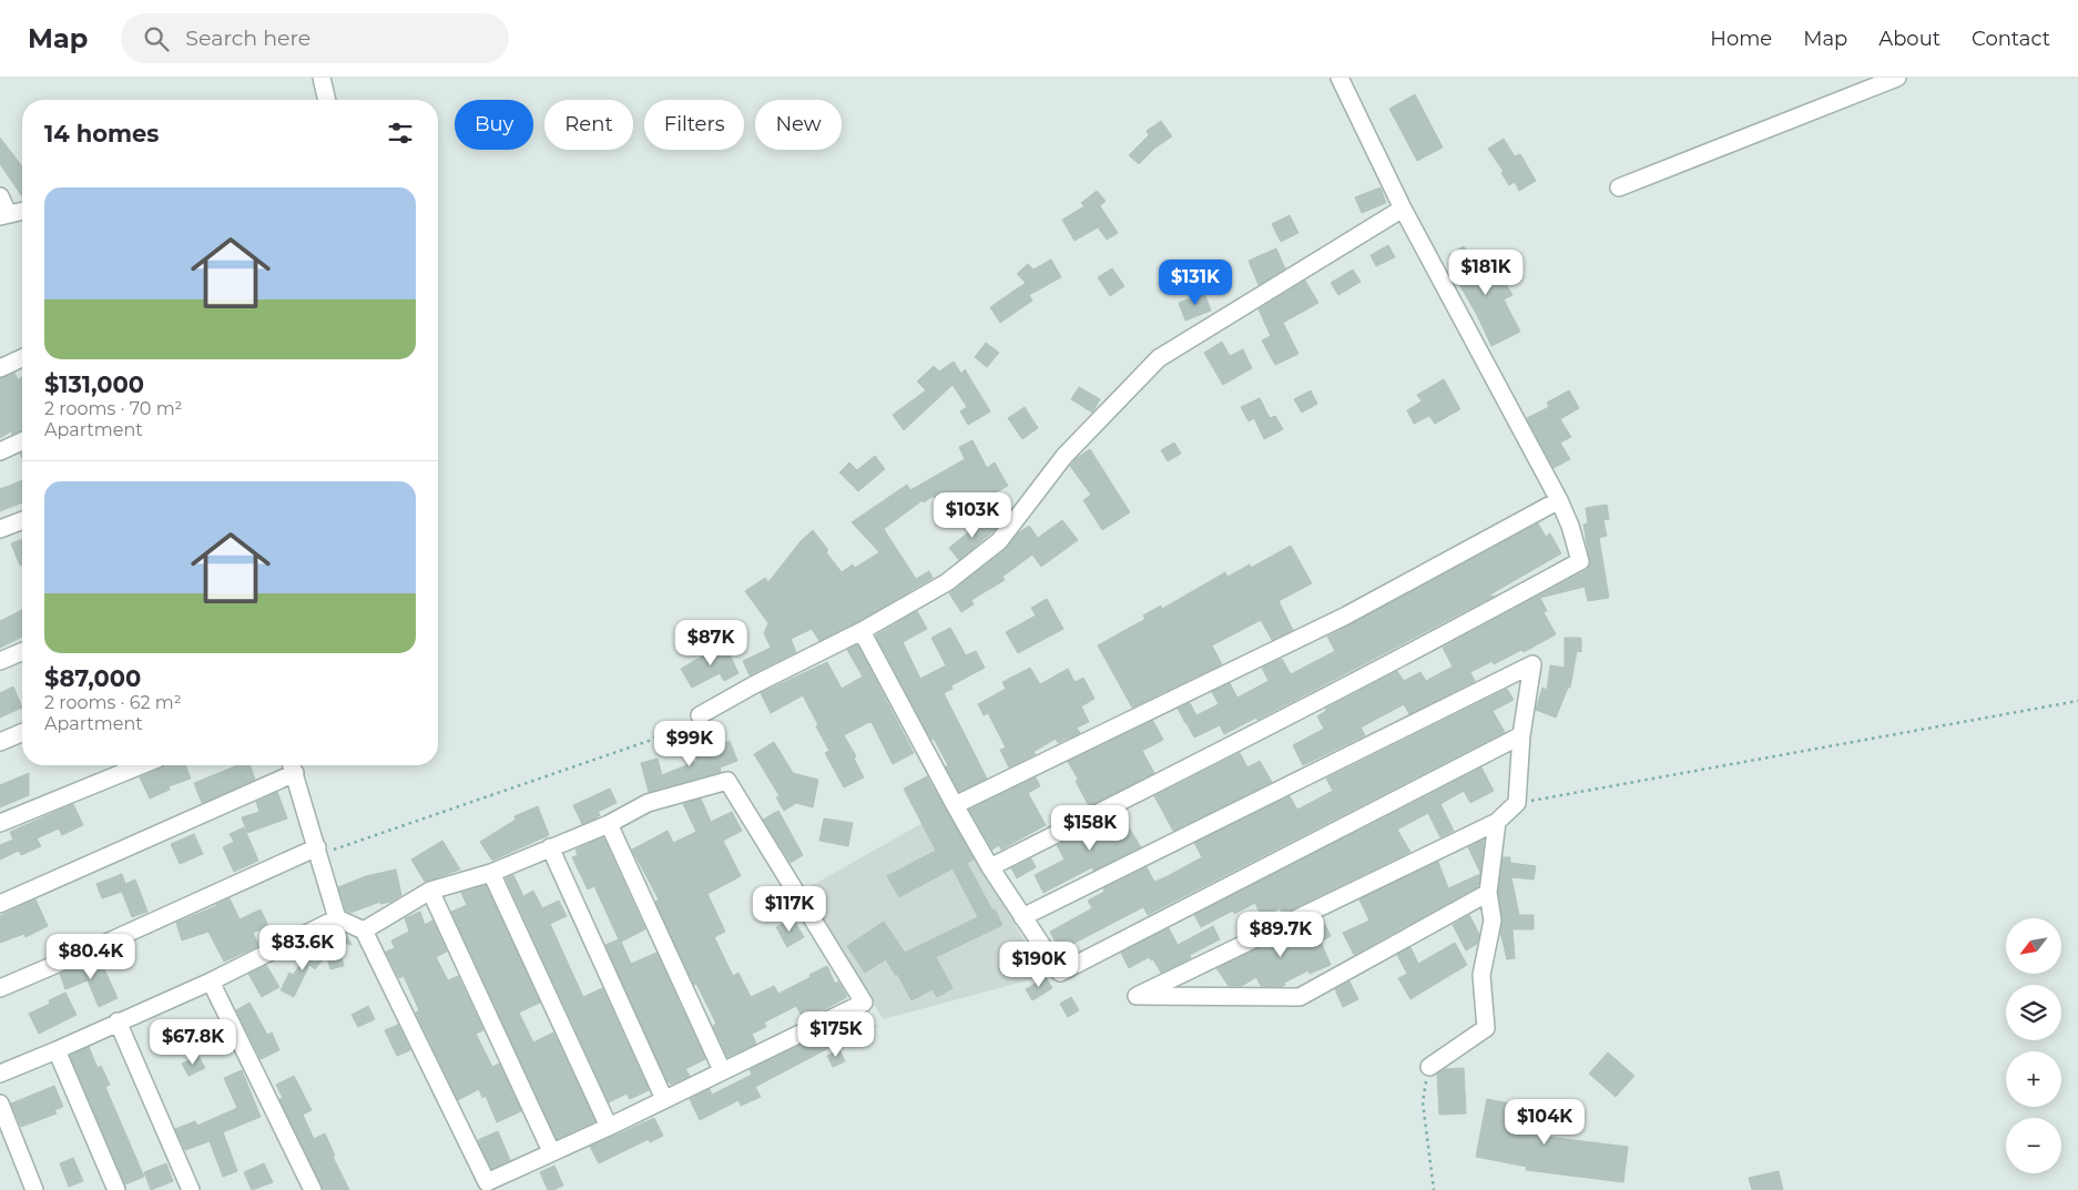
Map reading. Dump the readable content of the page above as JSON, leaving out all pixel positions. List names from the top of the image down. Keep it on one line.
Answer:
{"north":"bottom left","page":{"header":"Map","search":"Search here","nav":["Home","Map","About","Contact"],"chip":["Buy","Rent","Filters","New"],"heading":"14 homes","list":[{"name":"$131,000","note":"2 rooms · 70 m² · Apartment"},{"name":"$87,000","note":"2 rooms · 62 m² · Apartment"}],"price":["$181K","$131K","$103K","$87K","$99K","$158K","$117K","$89.7K","$83.6K","$80.4K","$190K","$175K","$67.8K","$104K"],"map_buttons":["+","−"]}}
